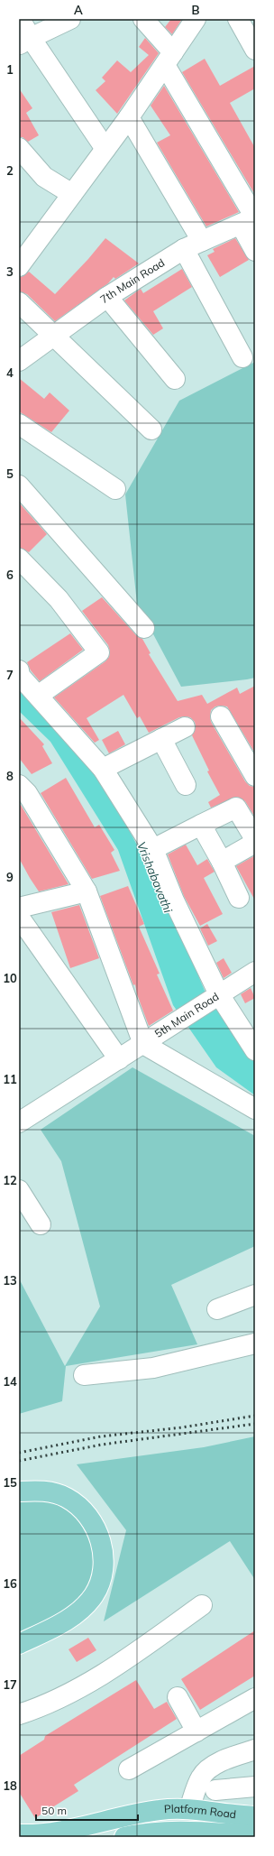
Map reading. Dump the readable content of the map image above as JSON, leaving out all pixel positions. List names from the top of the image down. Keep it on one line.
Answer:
{"streets":{"main road":["Platform Road"],"street":["7th Main Road","5th Main Road"]},"water":["Vrishabavathi"],"scale_bar":"50 m","grid":{"columns":["A","B"],"rows":["1","2","3","4","5","6","7","8","9","10","11","12","13","14","15","16","17","18"]}}
